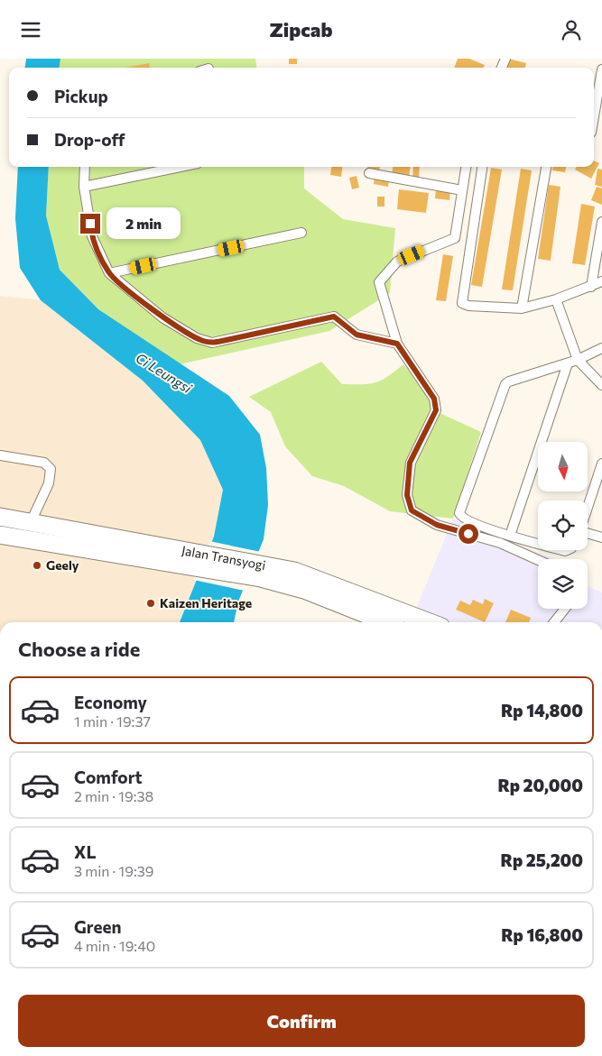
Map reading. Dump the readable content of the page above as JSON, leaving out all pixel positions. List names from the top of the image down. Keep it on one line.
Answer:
{"streets":{"highway":["Jalan Transyogi"]},"water":["Ci Leungsi"],"places":["Geely","Kaizen Heritage"],"north":"bottom","page":{"header":"Zipcab","banner":["Pickup","Drop-off"],"bubble":"2 min","heading":"Choose a ride","list":[{"name":"Economy","note":"1 min · 19:37","value":"Rp 14,800"},{"name":"Comfort","note":"2 min · 19:38","value":"Rp 20,000"},{"name":"XL","note":"3 min · 19:39","value":"Rp 25,200"},{"name":"Green","note":"4 min · 19:40","value":"Rp 16,800"}],"buttons":"Confirm"}}
